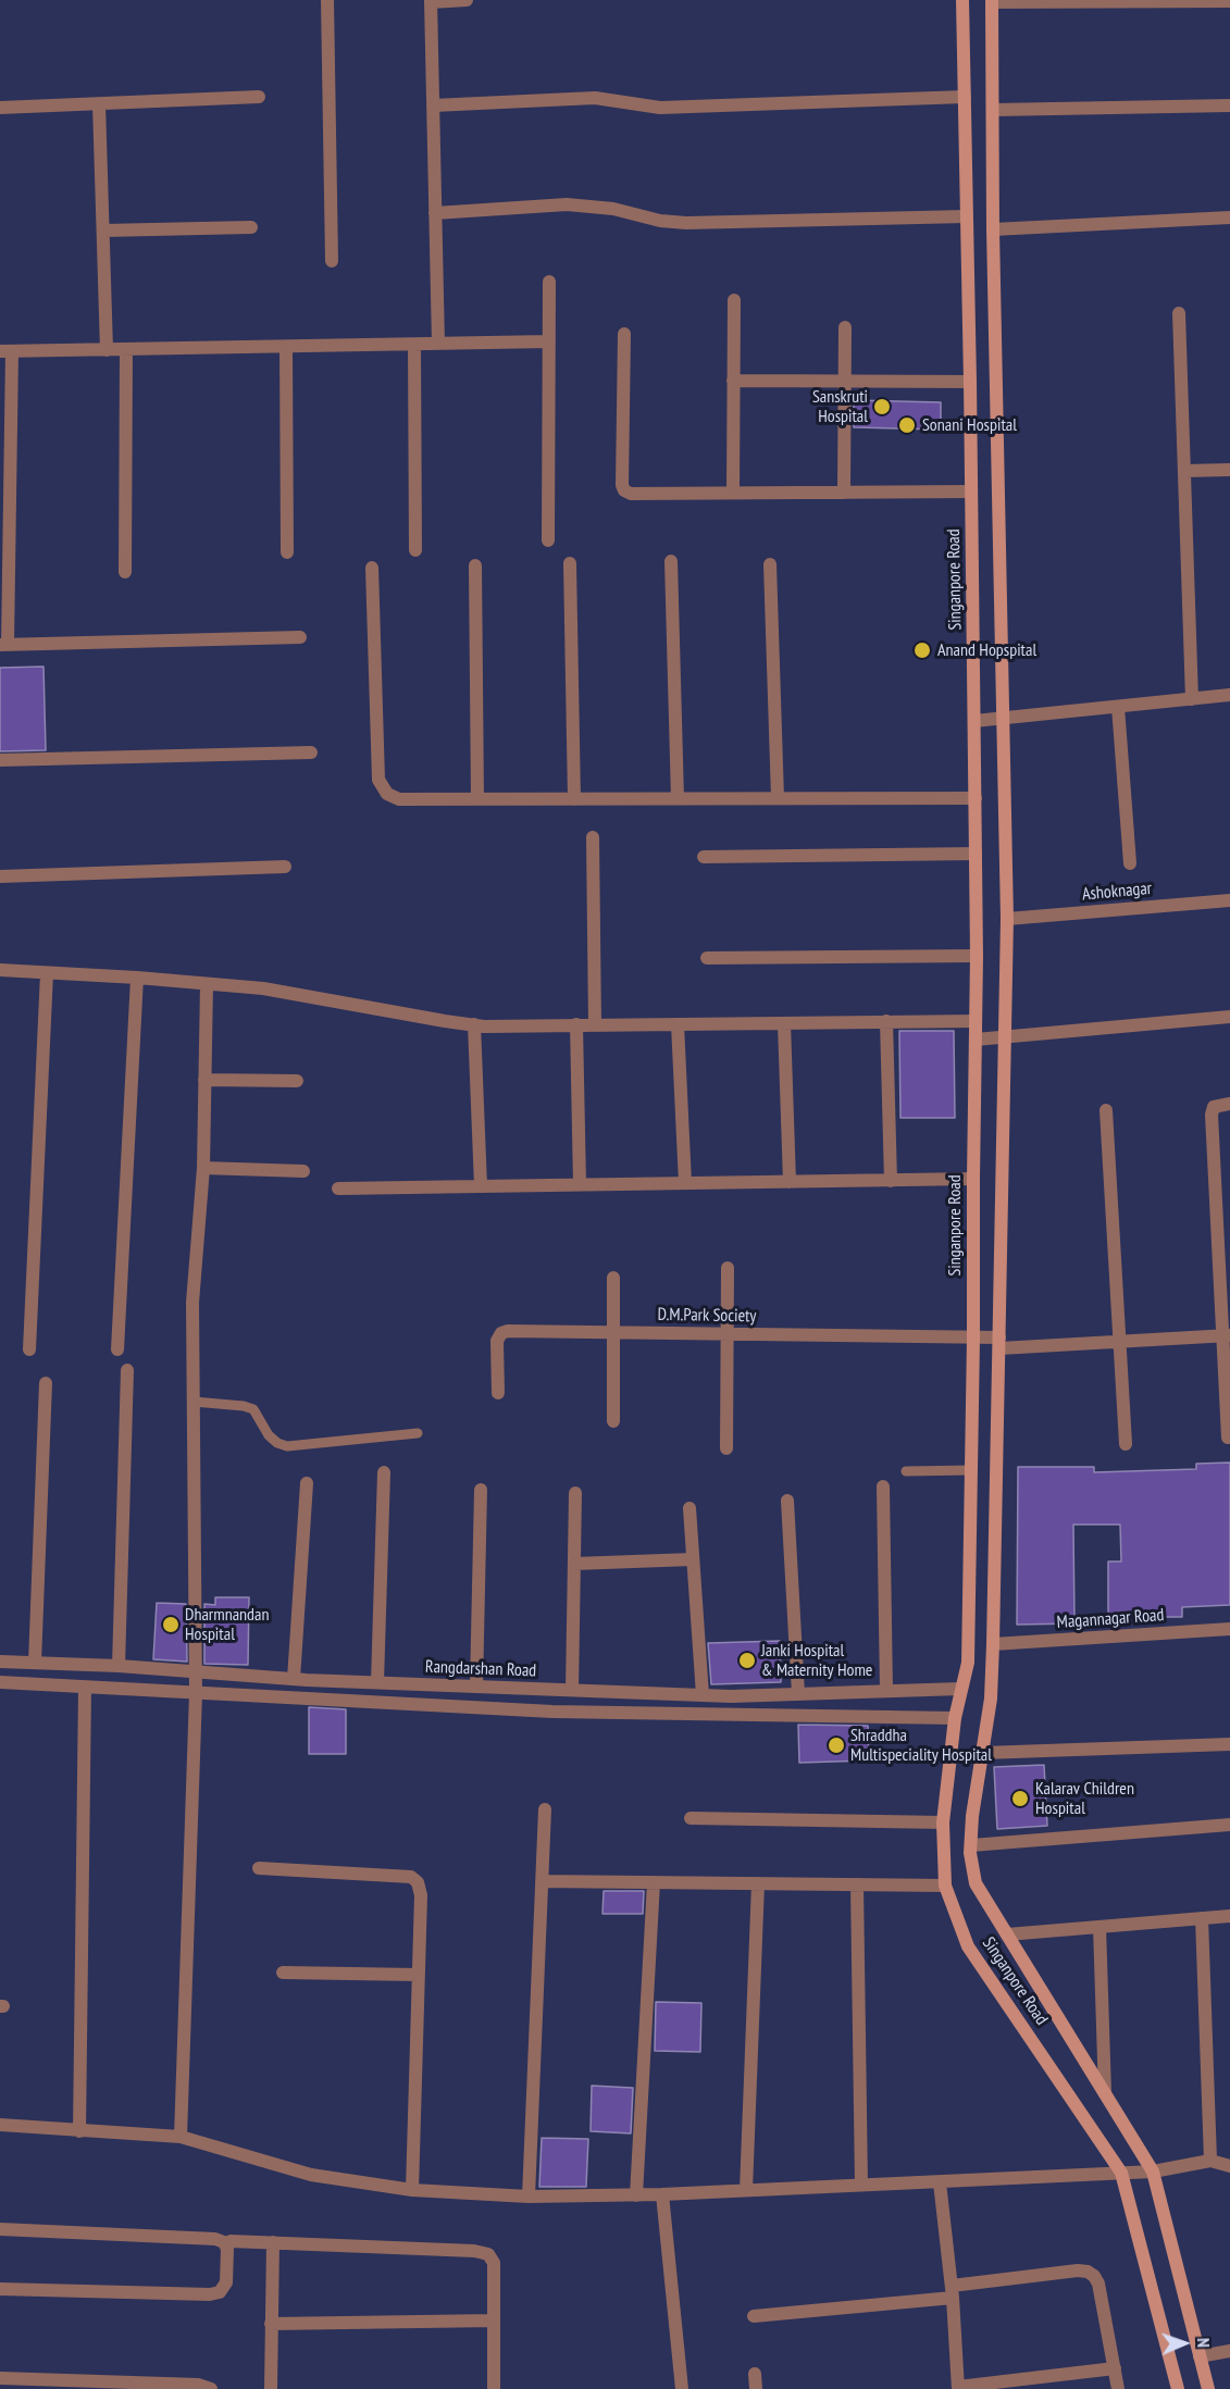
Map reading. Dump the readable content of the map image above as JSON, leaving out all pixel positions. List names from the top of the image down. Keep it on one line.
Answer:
{"streets":{"main road":["Singanpore Road"],"street":["Ashoknagar","D.M.Park Society","Magannagar Road","Rangdarshan Road"]},"crossings":[["Singanpore Road","Ashoknagar"],["Singanpore Road","D.M.Park Society"],["Singanpore Road","Magannagar Road"],["Singanpore Road","Rangdarshan Road"]],"places":["Sanskruti Hospital","Sonani Hospital","Anand Hopspital","Dharmnandan Hospital","Janki Hospital & Maternity Home","Shraddha Multispeciality Hospital","Kalarav Children Hospital"],"north":"right"}
